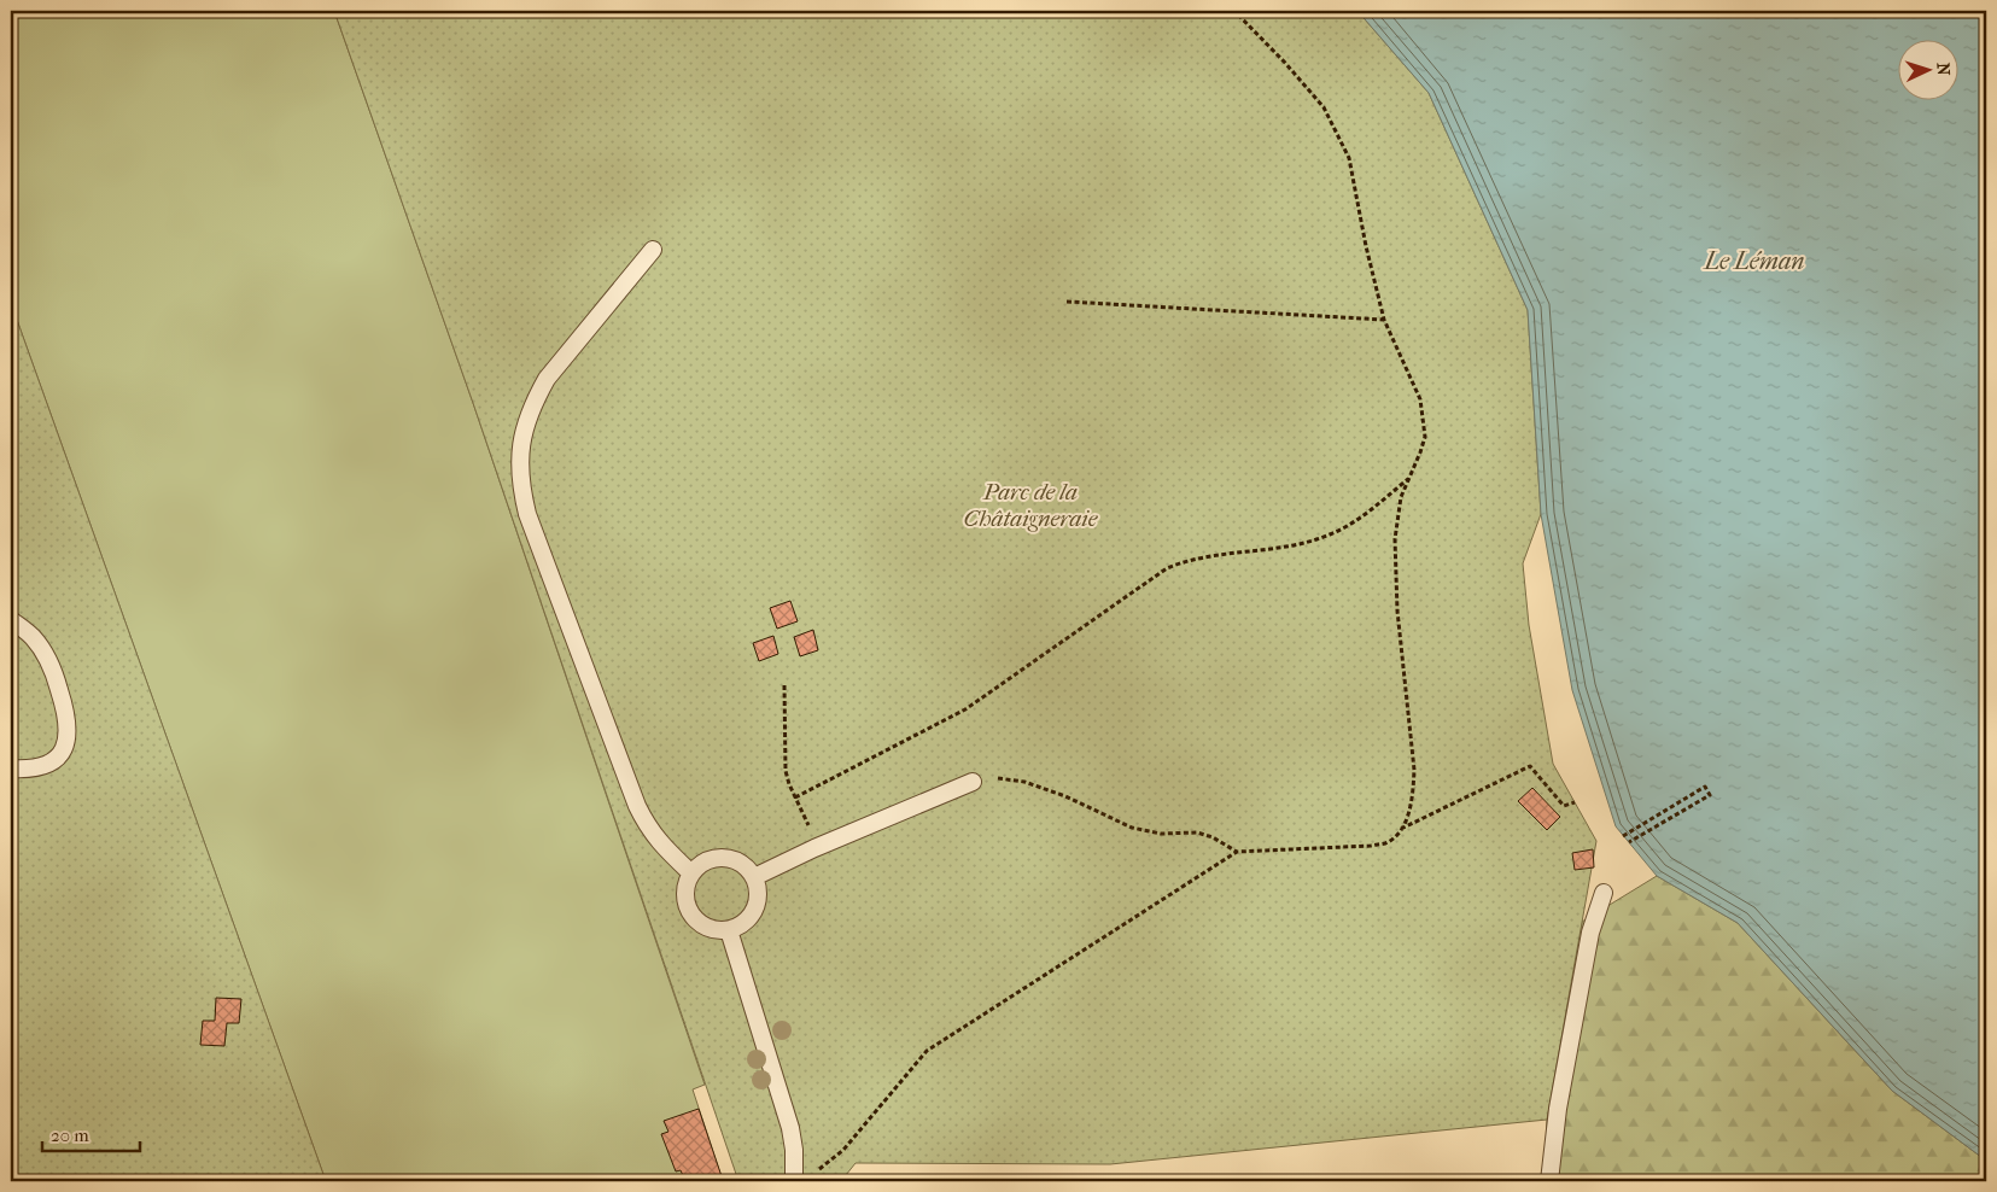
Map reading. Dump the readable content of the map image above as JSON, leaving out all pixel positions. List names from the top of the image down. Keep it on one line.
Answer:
{"water":["Le Léman"],"parks":["Parc de la Châtaigneraie"],"scale_bar":"20 m","north":"right"}
